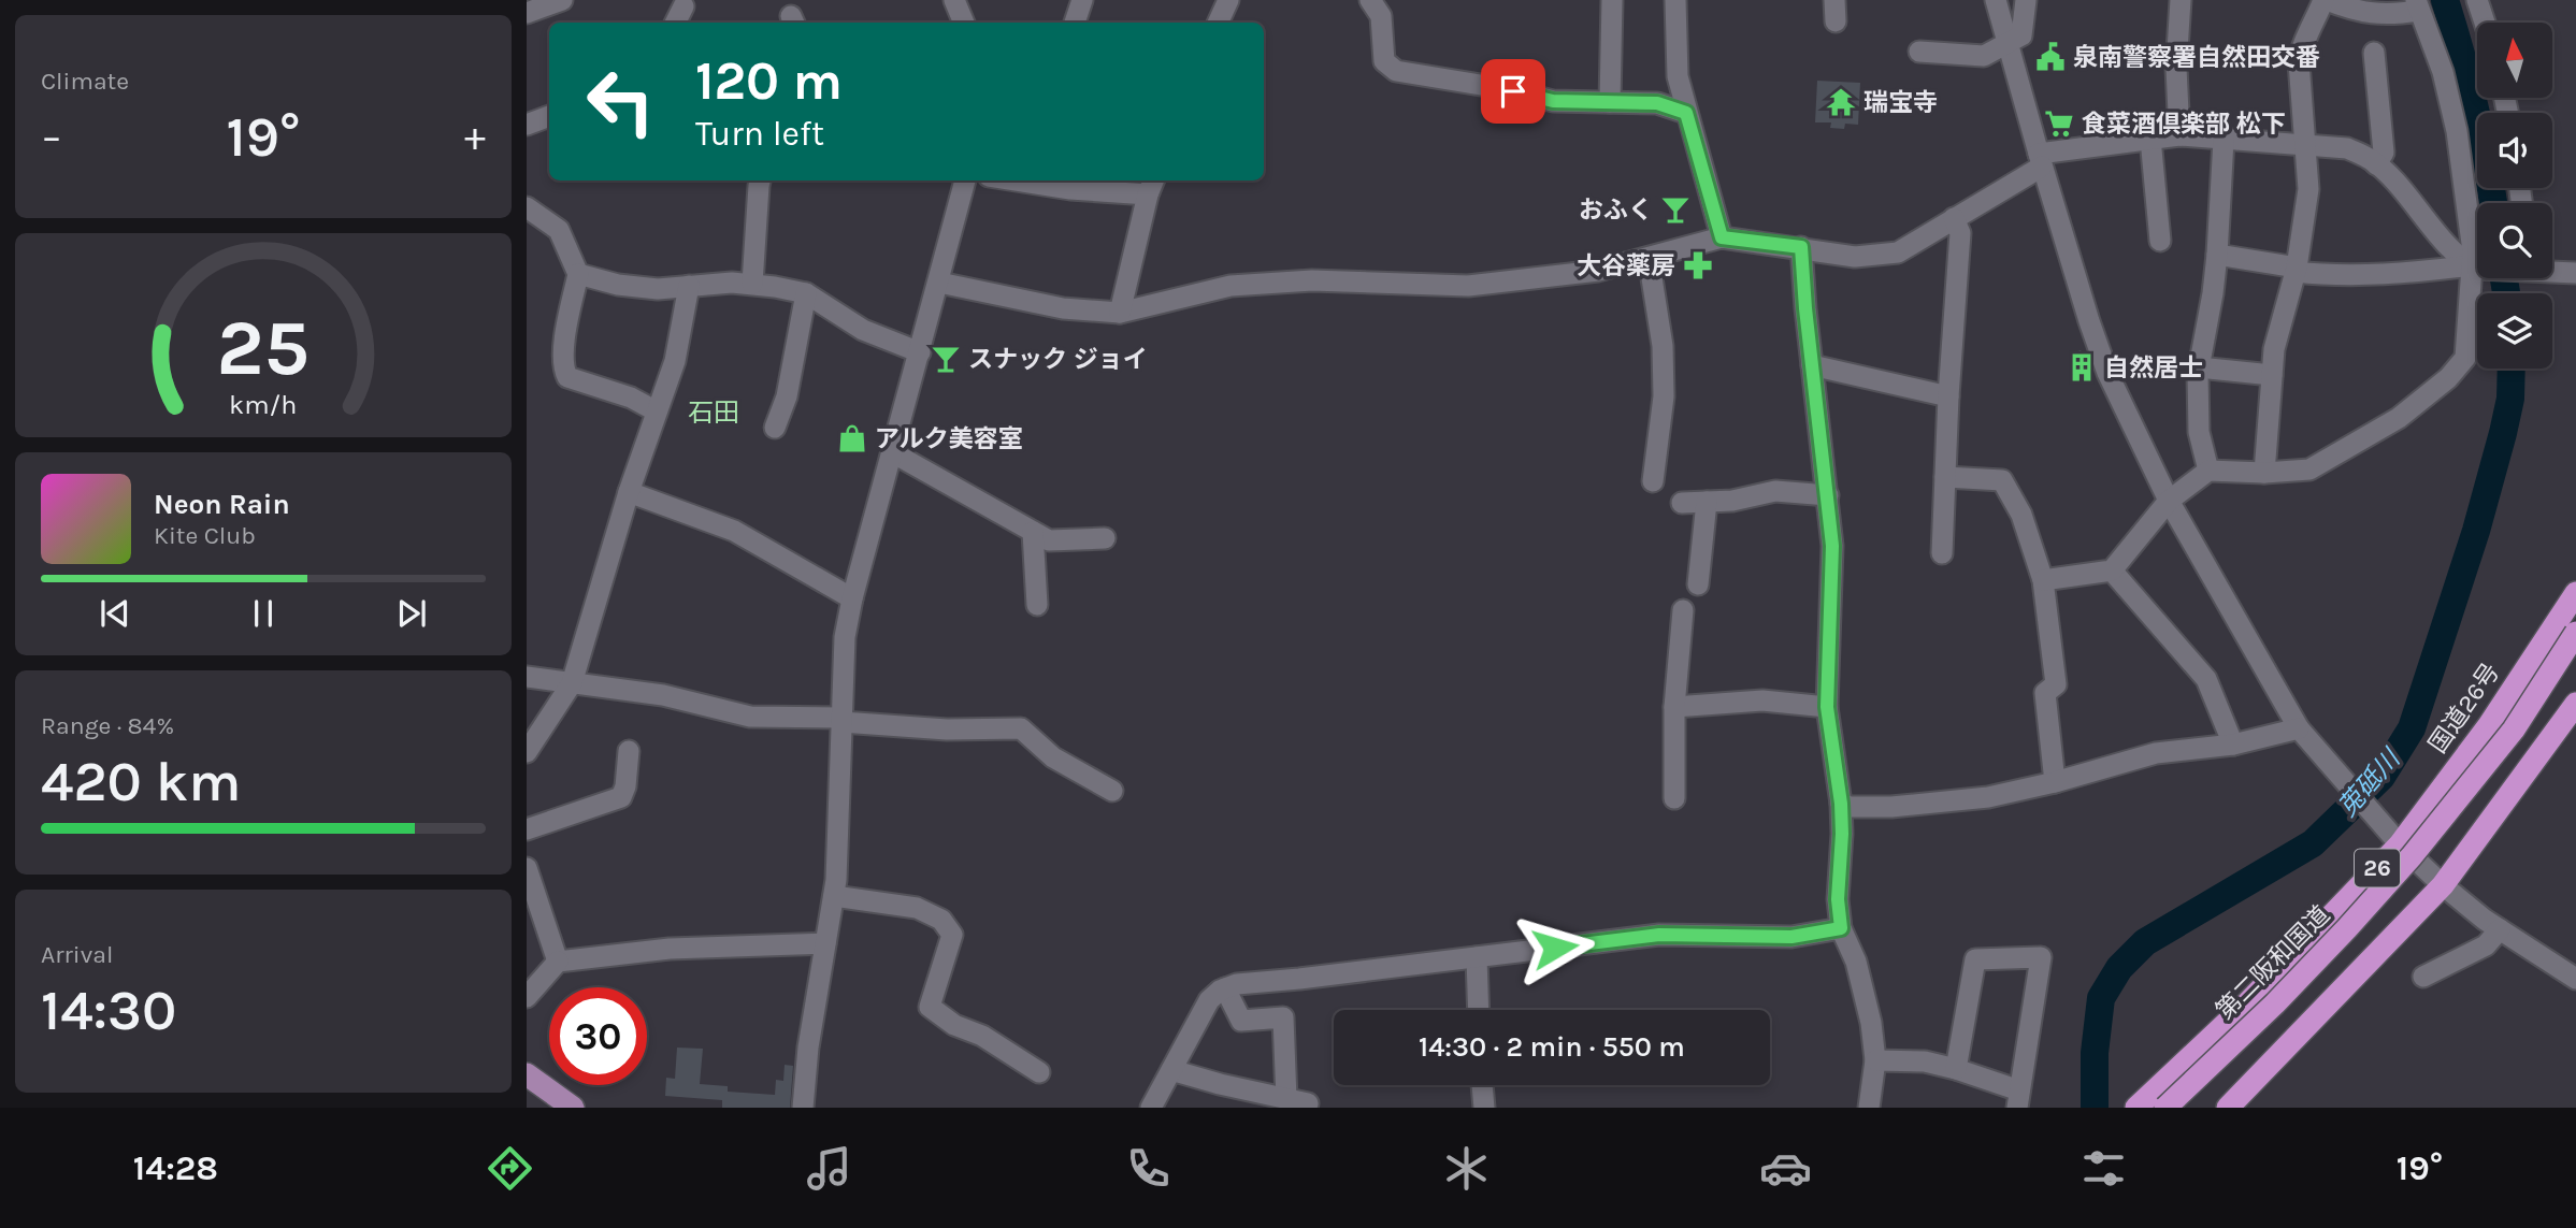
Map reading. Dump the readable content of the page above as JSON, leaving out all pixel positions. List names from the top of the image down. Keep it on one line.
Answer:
{"streets":{"highway":["国道26号","26","第二阪和国道"]},"crossings":[["国道26号","第二阪和国道"]],"districts":["石田"],"water":["莵砥川"],"places":{"public building":["泉南警察署自然田交番"],"temple":["瑞宝寺"],"supermarket":["食菜酒倶楽部 松下"],"bar":["おふく","スナック ジョイ"],"pharmacy":["大谷薬房"],"building":["自然居士"],"shop":["アルク美容室"]},"north":"top","page":{"tile":["Climate",["Range · 84%","420 km"],["Arrival","14:30"]],"turn":["120 m","Turn left"],"heat":["−","19°","+"],"song":["Neon Rain","Kite Club"],"limit":"30","trip":"14:30 · 2 min · 550 m","tabs":["14:28","19°"],"gauge":["25","km/h"]}}
